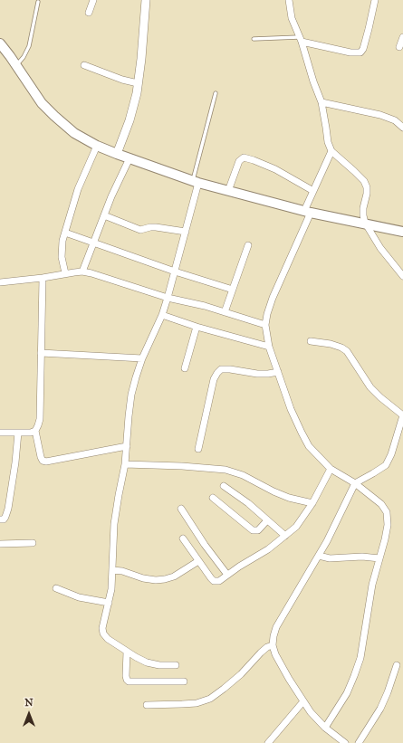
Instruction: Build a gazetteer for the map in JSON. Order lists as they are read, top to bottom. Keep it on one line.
{"north":"top"}
